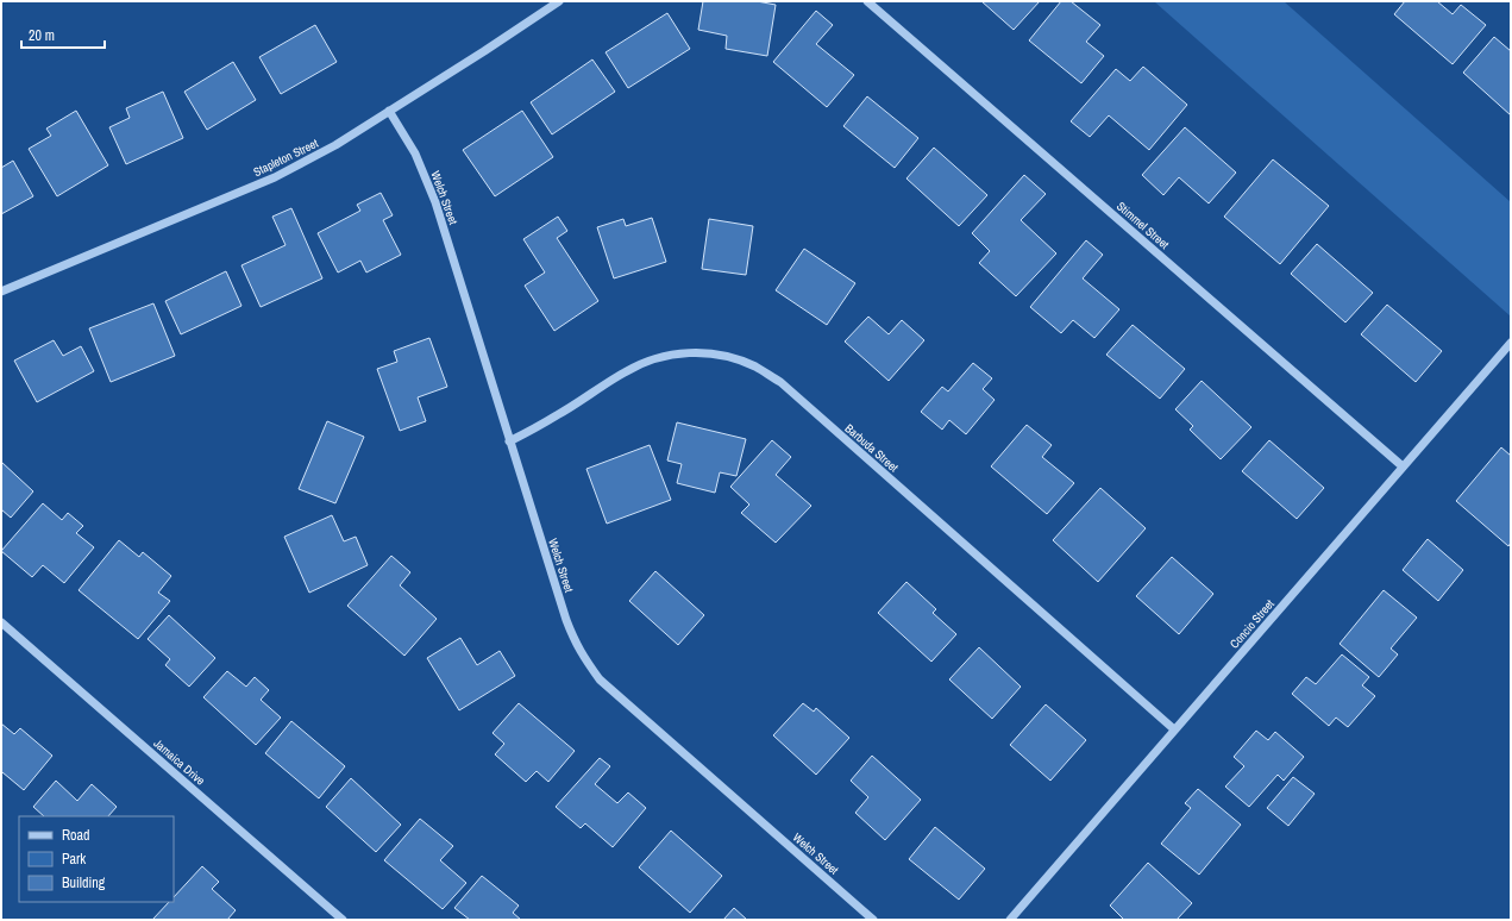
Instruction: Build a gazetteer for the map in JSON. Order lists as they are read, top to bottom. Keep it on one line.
{"streets":{"street":["Stapleton Street","Welch Street","Stimmel Street","Barbuda Street","Concio Street","Jamaica Drive"]},"crossings":[["Stapleton Street","Welch Street"],["Welch Street","Barbuda Street"],["Stimmel Street","Concio Street"],["Barbuda Street","Concio Street"]],"legend":["Road","Park","Building"],"scale_bar":"20 m"}
